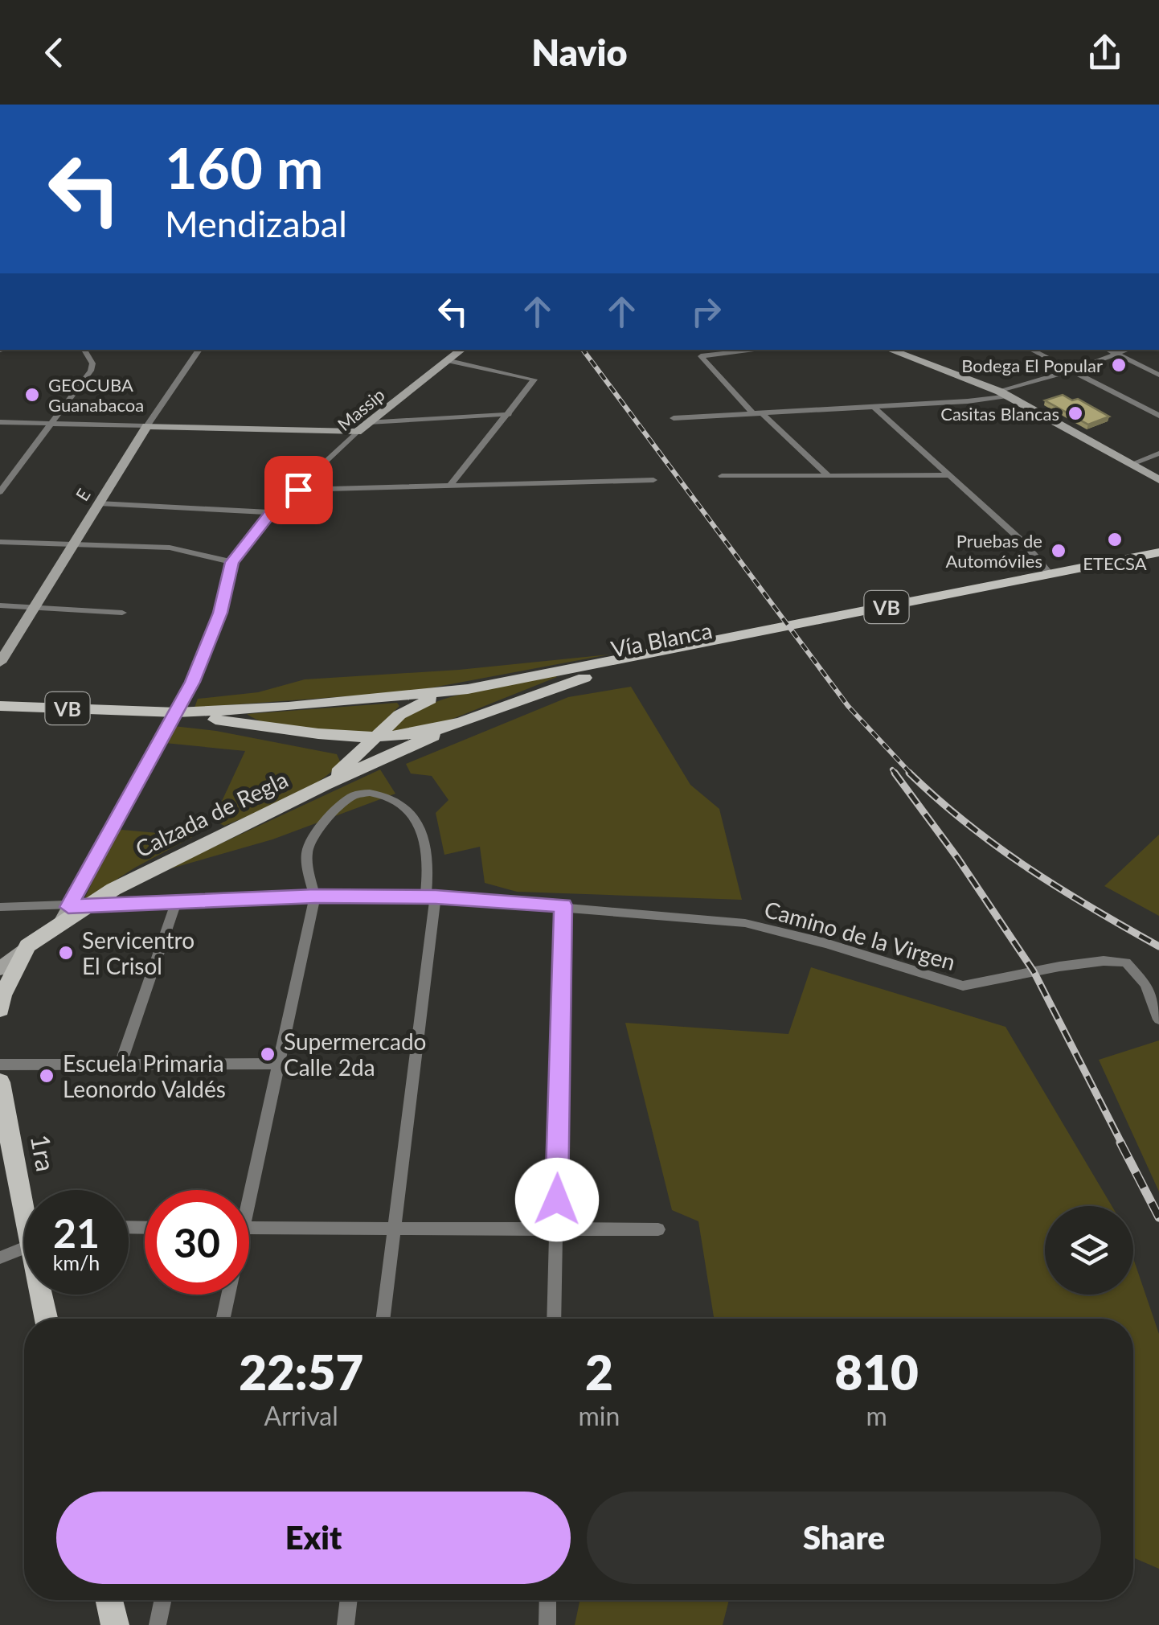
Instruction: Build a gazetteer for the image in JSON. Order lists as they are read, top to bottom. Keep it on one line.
{"streets":{"main road":["VB","Vía Blanca","Calzada de Regla","1ra"],"street":["Massip","E","Camino de la Virgen"]},"crossings":[["Massip","Vía Blanca"],["Vía Blanca","Calzada de Regla"]],"places":["Bodega El Popular","GEOCUBA Guanabacoa","Casitas Blancas","ETECSA","Pruebas de Automóviles","Servicentro El Crisol","Supermercado Calle 2da","Escuela Primaria Leonordo Valdés"],"page":{"header":"Navio","turn":["160 m","Mendizabal"],"speed":"21 km/h","limit":"30","eta":["22:57","Arrival","2","min","810","m"],"buttons":["Exit","Share"]}}
